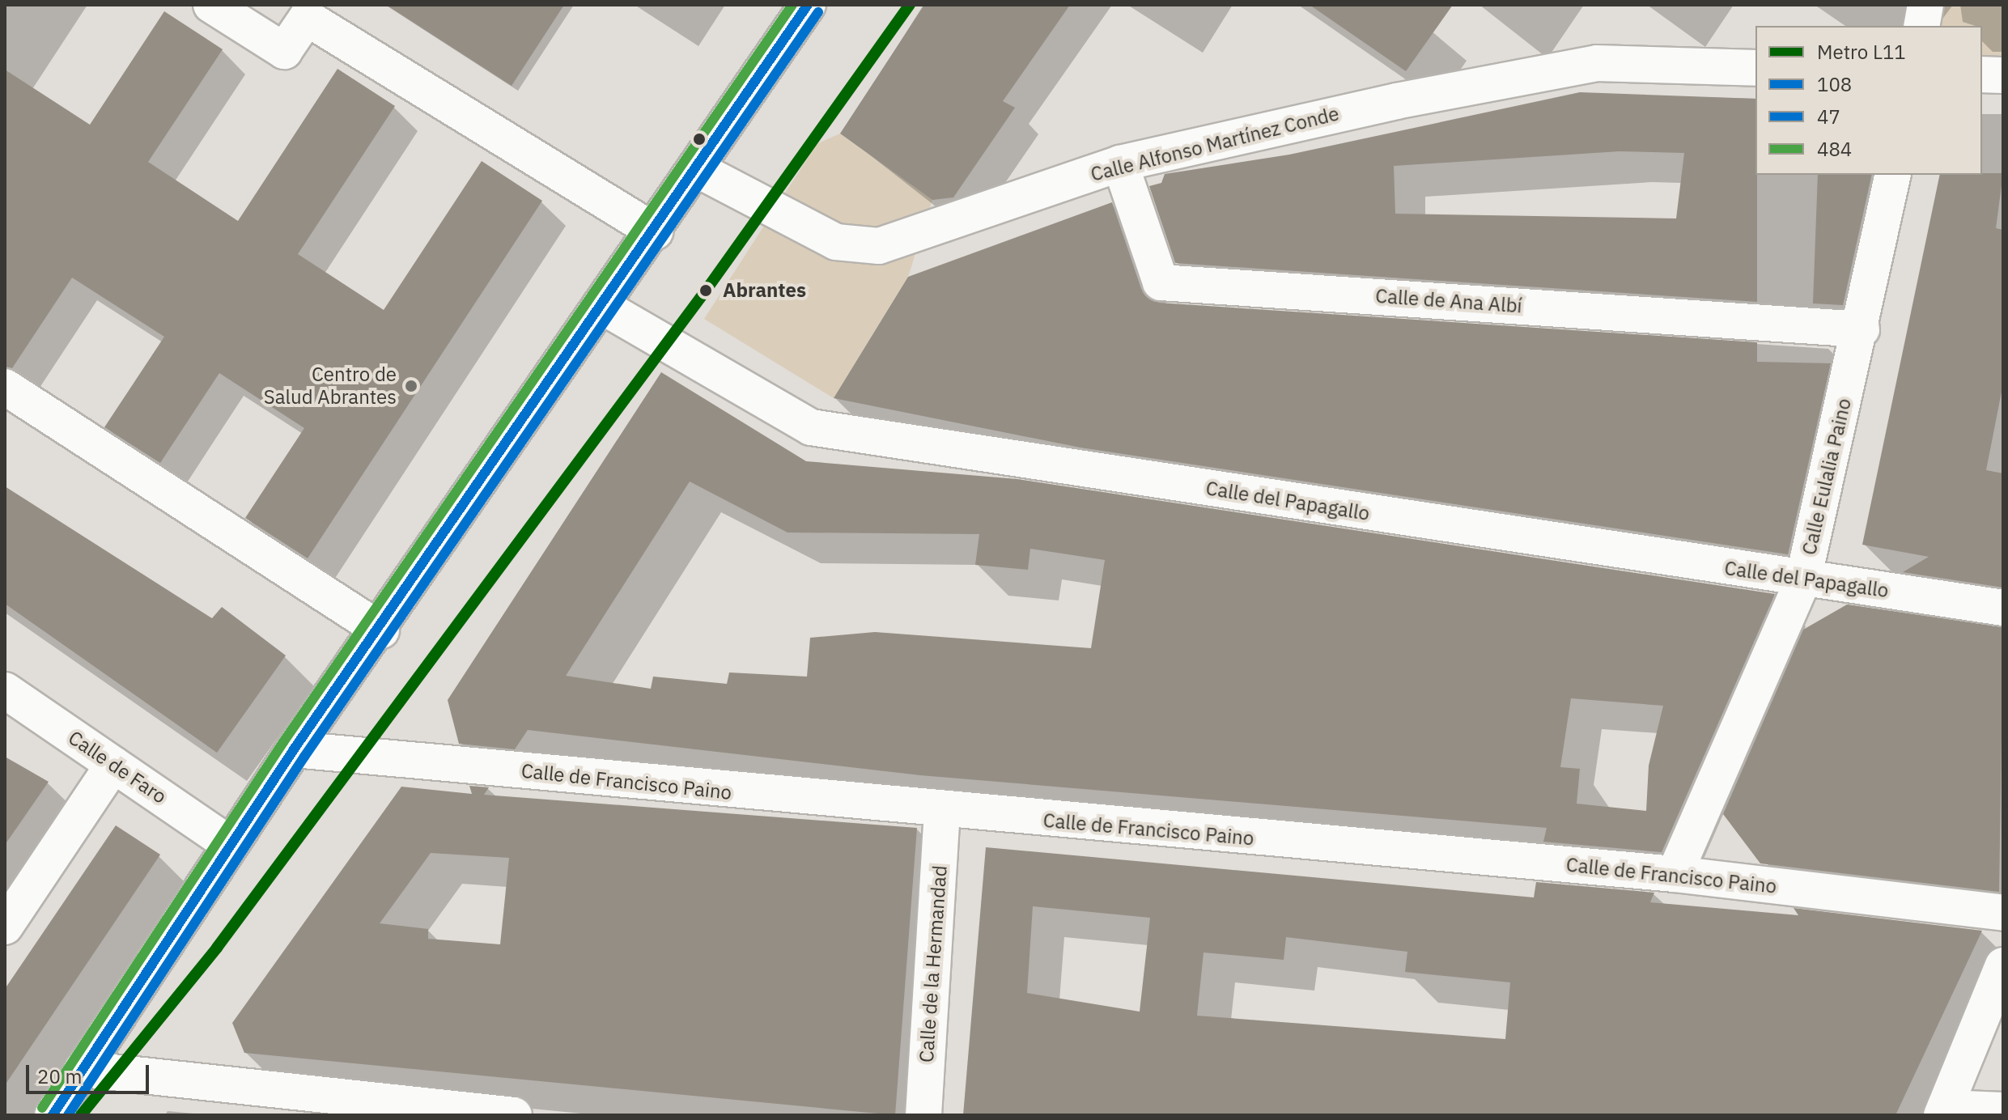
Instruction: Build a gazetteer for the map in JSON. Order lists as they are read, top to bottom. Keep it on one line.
{"streets":{"street":["Calle Alfonso Martínez Conde","Calle de Ana Albí","Calle Eulalia Paino","Calle del Papagallo","Calle de Faro","Calle de Francisco Paino","Calle de la Hermandad"]},"crossings":[["Calle Alfonso Martínez Conde","Calle de Ana Albí"],["Calle de Ana Albí","Calle Eulalia Paino"],["Calle Eulalia Paino","Calle del Papagallo"],["Calle Eulalia Paino","Calle de Francisco Paino"],["Calle de Francisco Paino","Calle de la Hermandad"]],"places":["Abrantes","Centro de Salud Abrantes"],"lines":["metro line L11","transit line 108","transit line 484","transit line 47"],"legend":["Metro L11","108","47","484"],"scale_bar":"20 m"}
